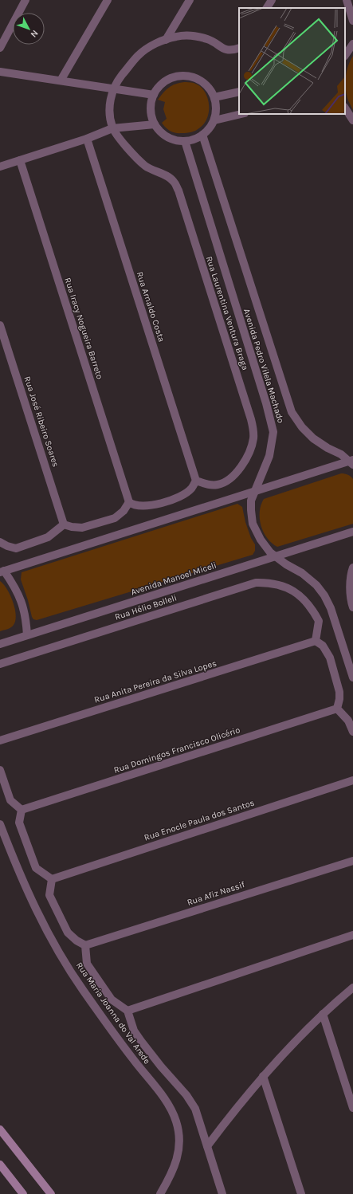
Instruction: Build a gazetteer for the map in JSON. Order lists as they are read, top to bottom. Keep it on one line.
{"streets":{"street":["Rua Arnaldo Costa","Rua Laurentina Ventura Braga","Rua Iracy Nogueira Barreto","Avenida Pedro Vilela Machado","Rua José Ribeiro Soares","Avenida Manoel Miceli","Rua Hélio Bolleli","Rua Anita Pereira da Silva Lopes","Rua Domingos Francisco Olicério","Rua Enocle Paula dos Santos","Rua Afiz Nassif","Rua Maria Joanna do Val Arede"]},"crossings":[["Rua Arnaldo Costa","Rua Laurentina Ventura Braga"],["Avenida Pedro Vilela Machado","Avenida Manoel Miceli"],["Rua Hélio Bolleli","Rua Anita Pereira da Silva Lopes"]],"north":"bottom right"}
